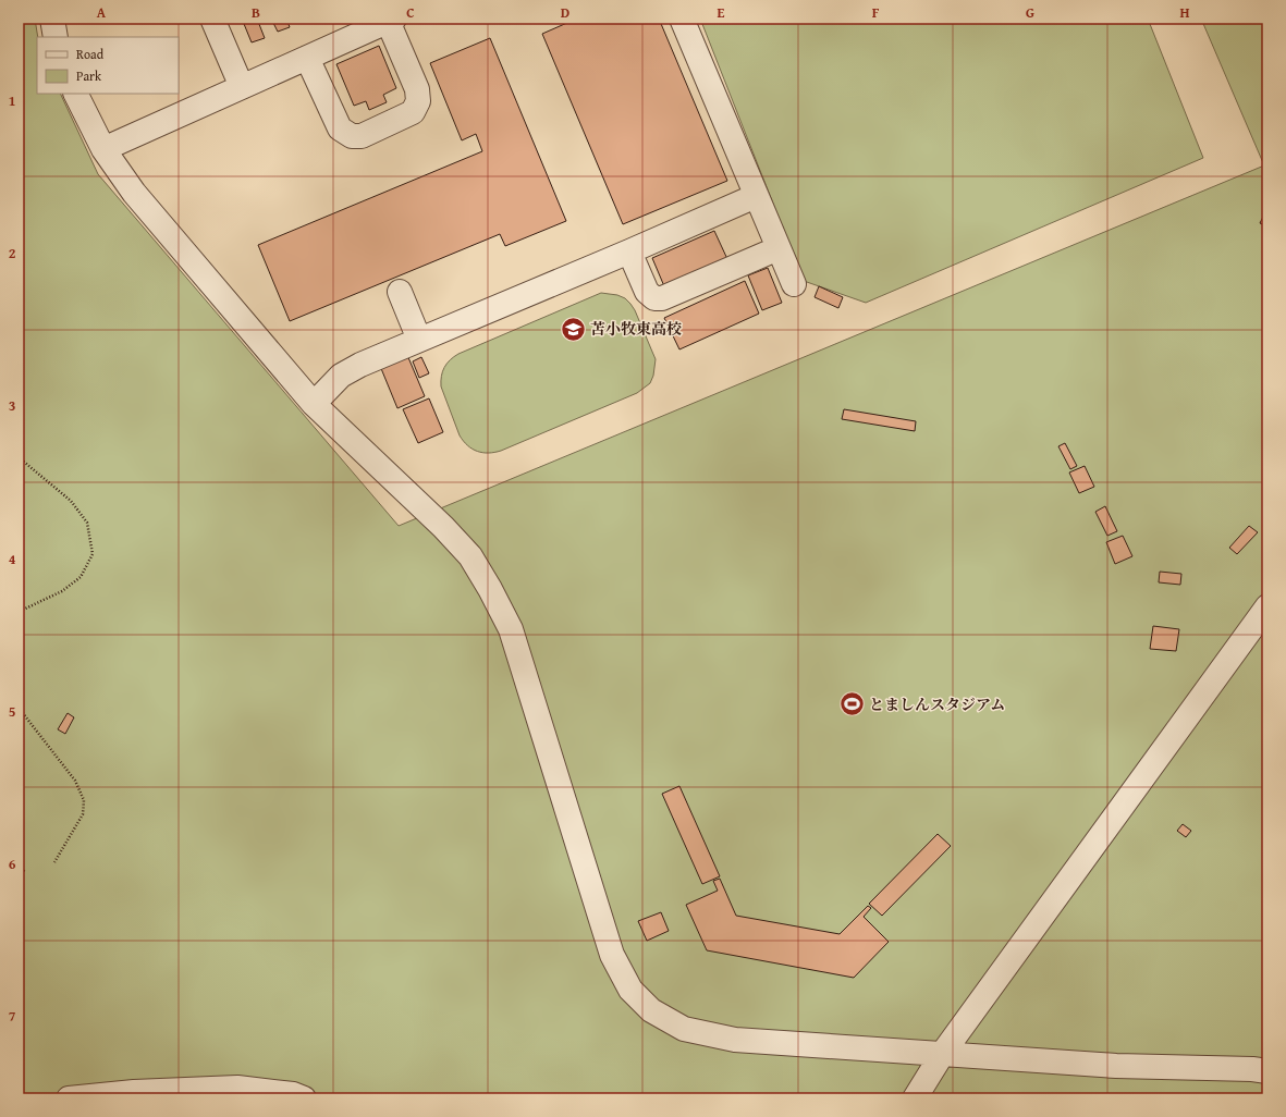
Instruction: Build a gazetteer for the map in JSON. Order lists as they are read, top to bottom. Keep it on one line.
{"places":{"school or university":["苫小牧東高校"],"sports":["とましんスタジアム"]},"legend":["Road","Park"],"grid":{"columns":["A","B","C","D","E","F","G","H"],"rows":["1","2","3","4","5","6","7"]}}
